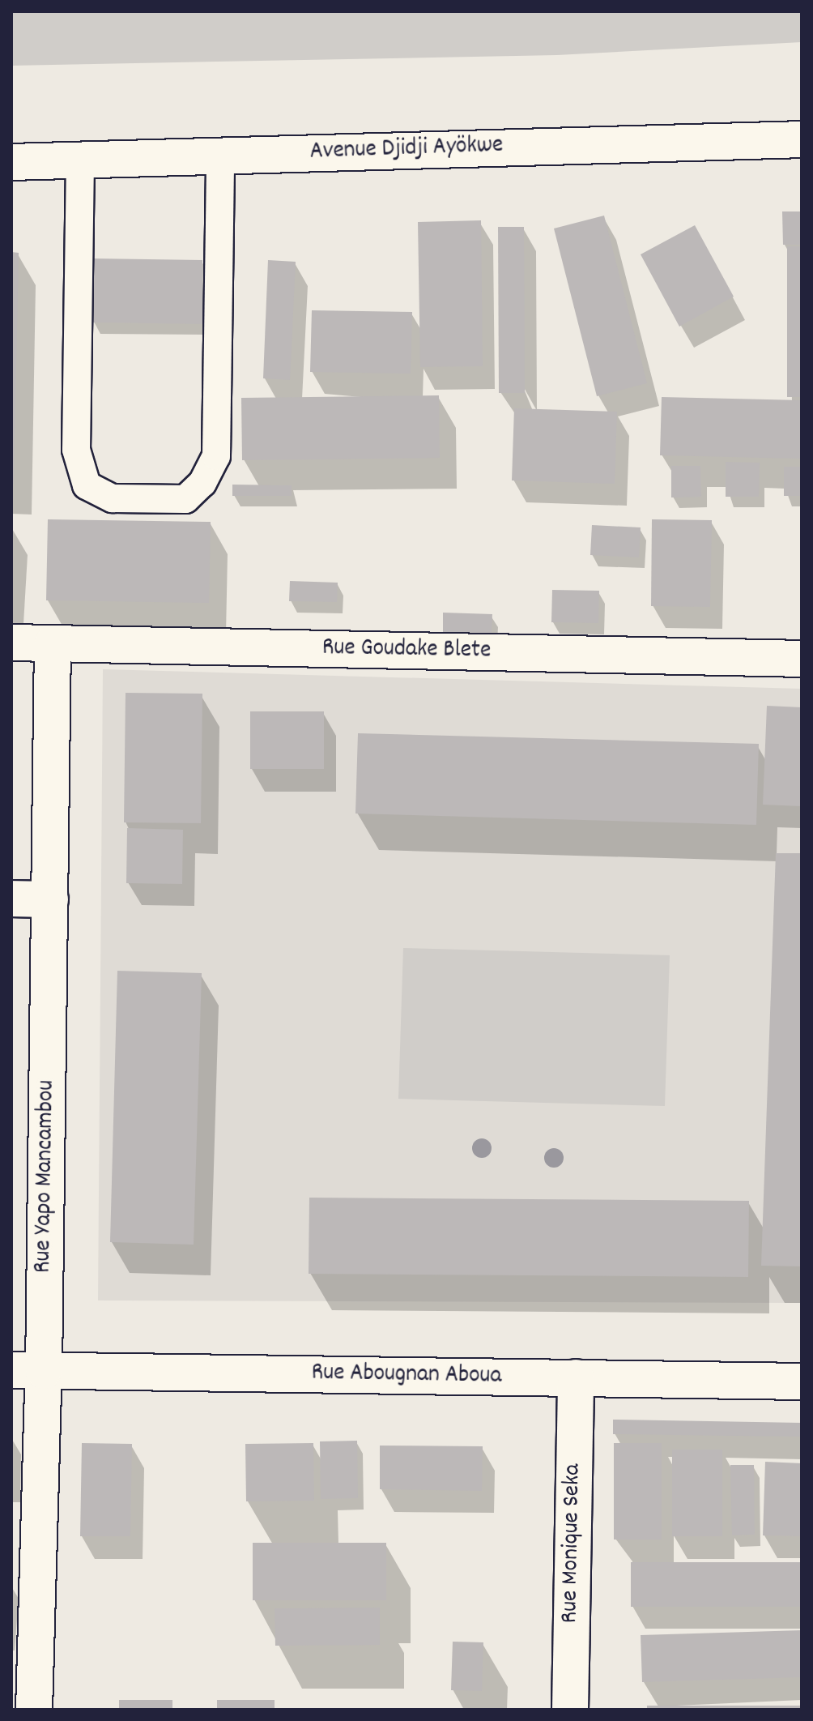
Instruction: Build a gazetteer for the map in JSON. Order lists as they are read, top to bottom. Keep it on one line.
{"streets":{"street":["Avenue Djidji Ayökwe","Rue Goudake Blete","Rue Yapo Mancambou","Rue Abougnan Aboua","Rue Monique Seka"]},"crossings":[["Rue Goudake Blete","Rue Yapo Mancambou"],["Rue Yapo Mancambou","Rue Abougnan Aboua"],["Rue Abougnan Aboua","Rue Monique Seka"]]}
